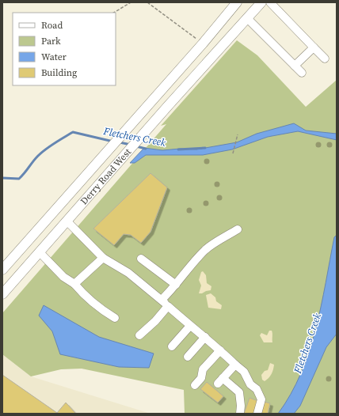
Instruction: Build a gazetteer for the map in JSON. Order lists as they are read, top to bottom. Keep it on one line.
{"streets":{"main road":["Derry Road West"]},"water":["Fletchers Creek"],"legend":["Road","Park","Water","Building"]}
